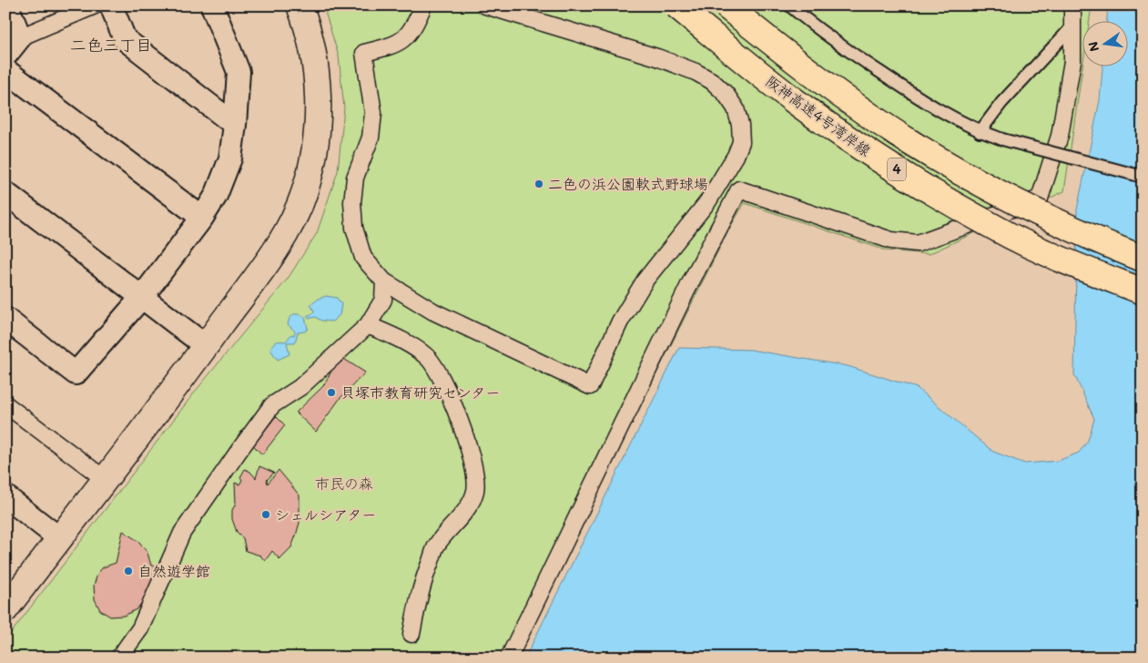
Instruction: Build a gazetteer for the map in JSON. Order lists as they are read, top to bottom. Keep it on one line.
{"streets":{"highway":["阪神高速4号湾岸線","4"]},"districts":["二色三丁目"],"parks":["市民の森"],"places":["二色の浜公園軟式野球場","貝塚市教育研究センター","シェルシアター","自然遊学館"],"north":"left"}
